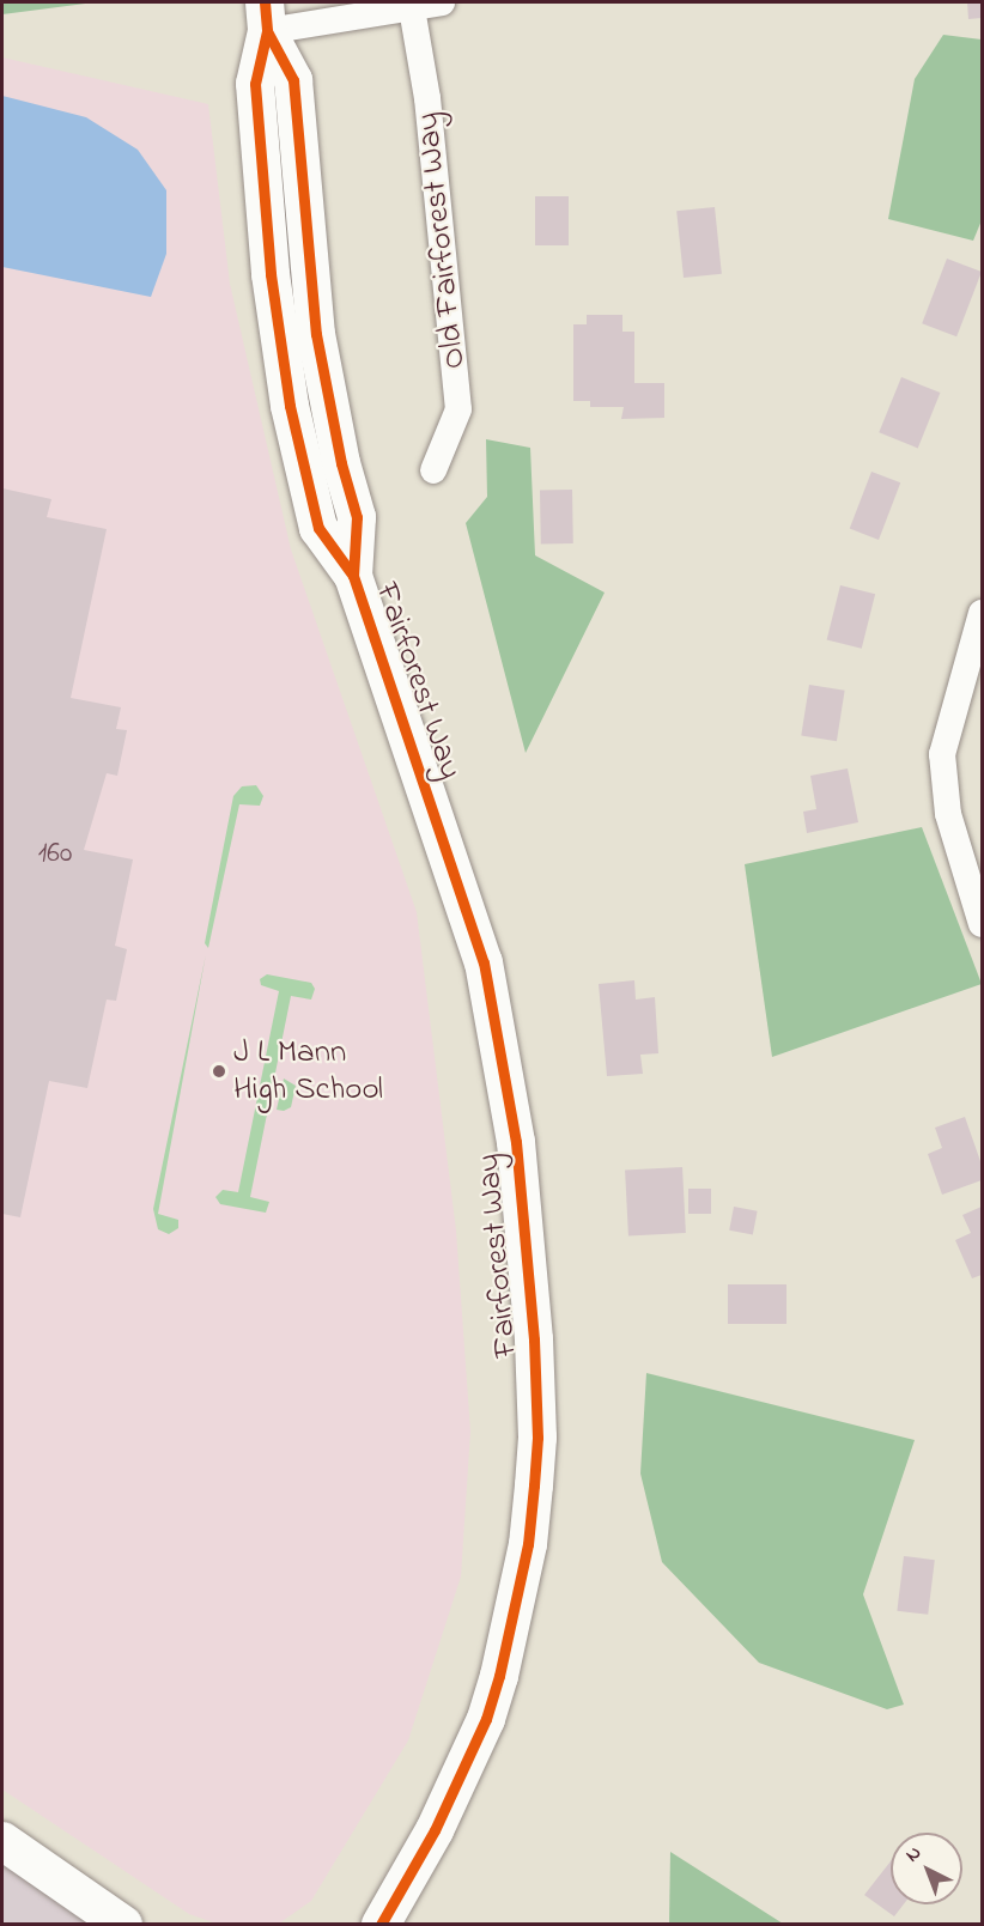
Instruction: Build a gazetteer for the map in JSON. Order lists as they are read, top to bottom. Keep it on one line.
{"streets":{"main road":["Fairforest Way"],"street":["Old Fairforest Way"]},"places":["J L Mann High School"],"house_numbers":["160"],"north":"top left"}
